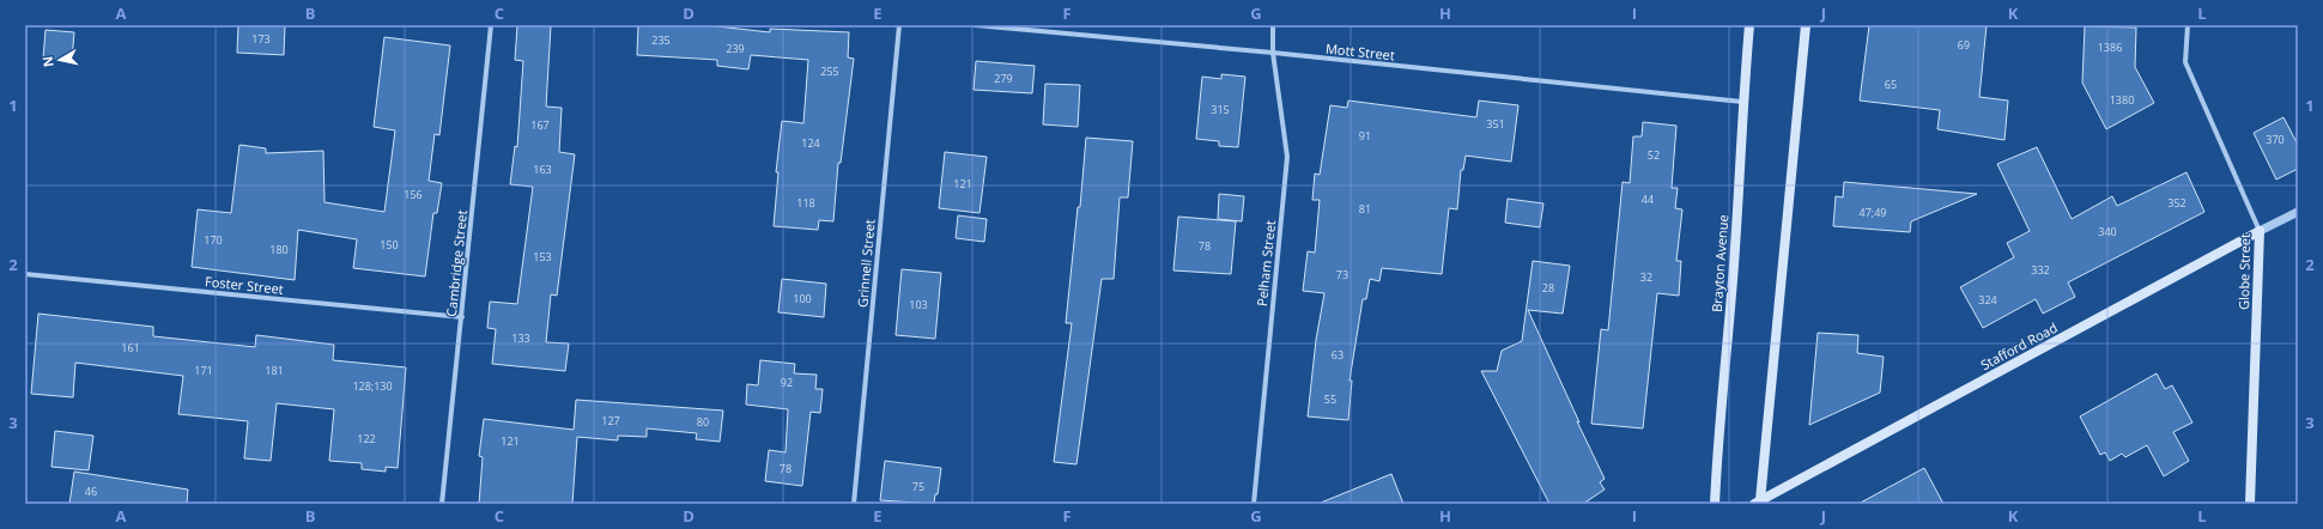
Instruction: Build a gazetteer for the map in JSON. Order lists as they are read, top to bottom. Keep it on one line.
{"streets":{"main road":["Brayton Avenue","Globe Street","Stafford Road"],"street":["Mott Street","Cambridge Street","Grinnell Street","Pelham Street","Foster Street"]},"crossings":[["Mott Street","Pelham Street"],["Mott Street","Brayton Avenue"],["Cambridge Street","Foster Street"],["Globe Street","Stafford Road"]],"house_numbers":["173","235","69","1386","239","255","279","65","1380","315","351","167","91","370","124","52","163","121","156","44","118","352","81","47;49","340","170","150","78","180","153","332","73","32","28","100","324","103","133","161","63","171","181","92","128;130","55","127","80","122","121","78","75","46"],"north":"left","grid":{"columns":["A","B","C","D","E","F","G","H","I","J","K","L"],"rows":["1","2","3"]}}
